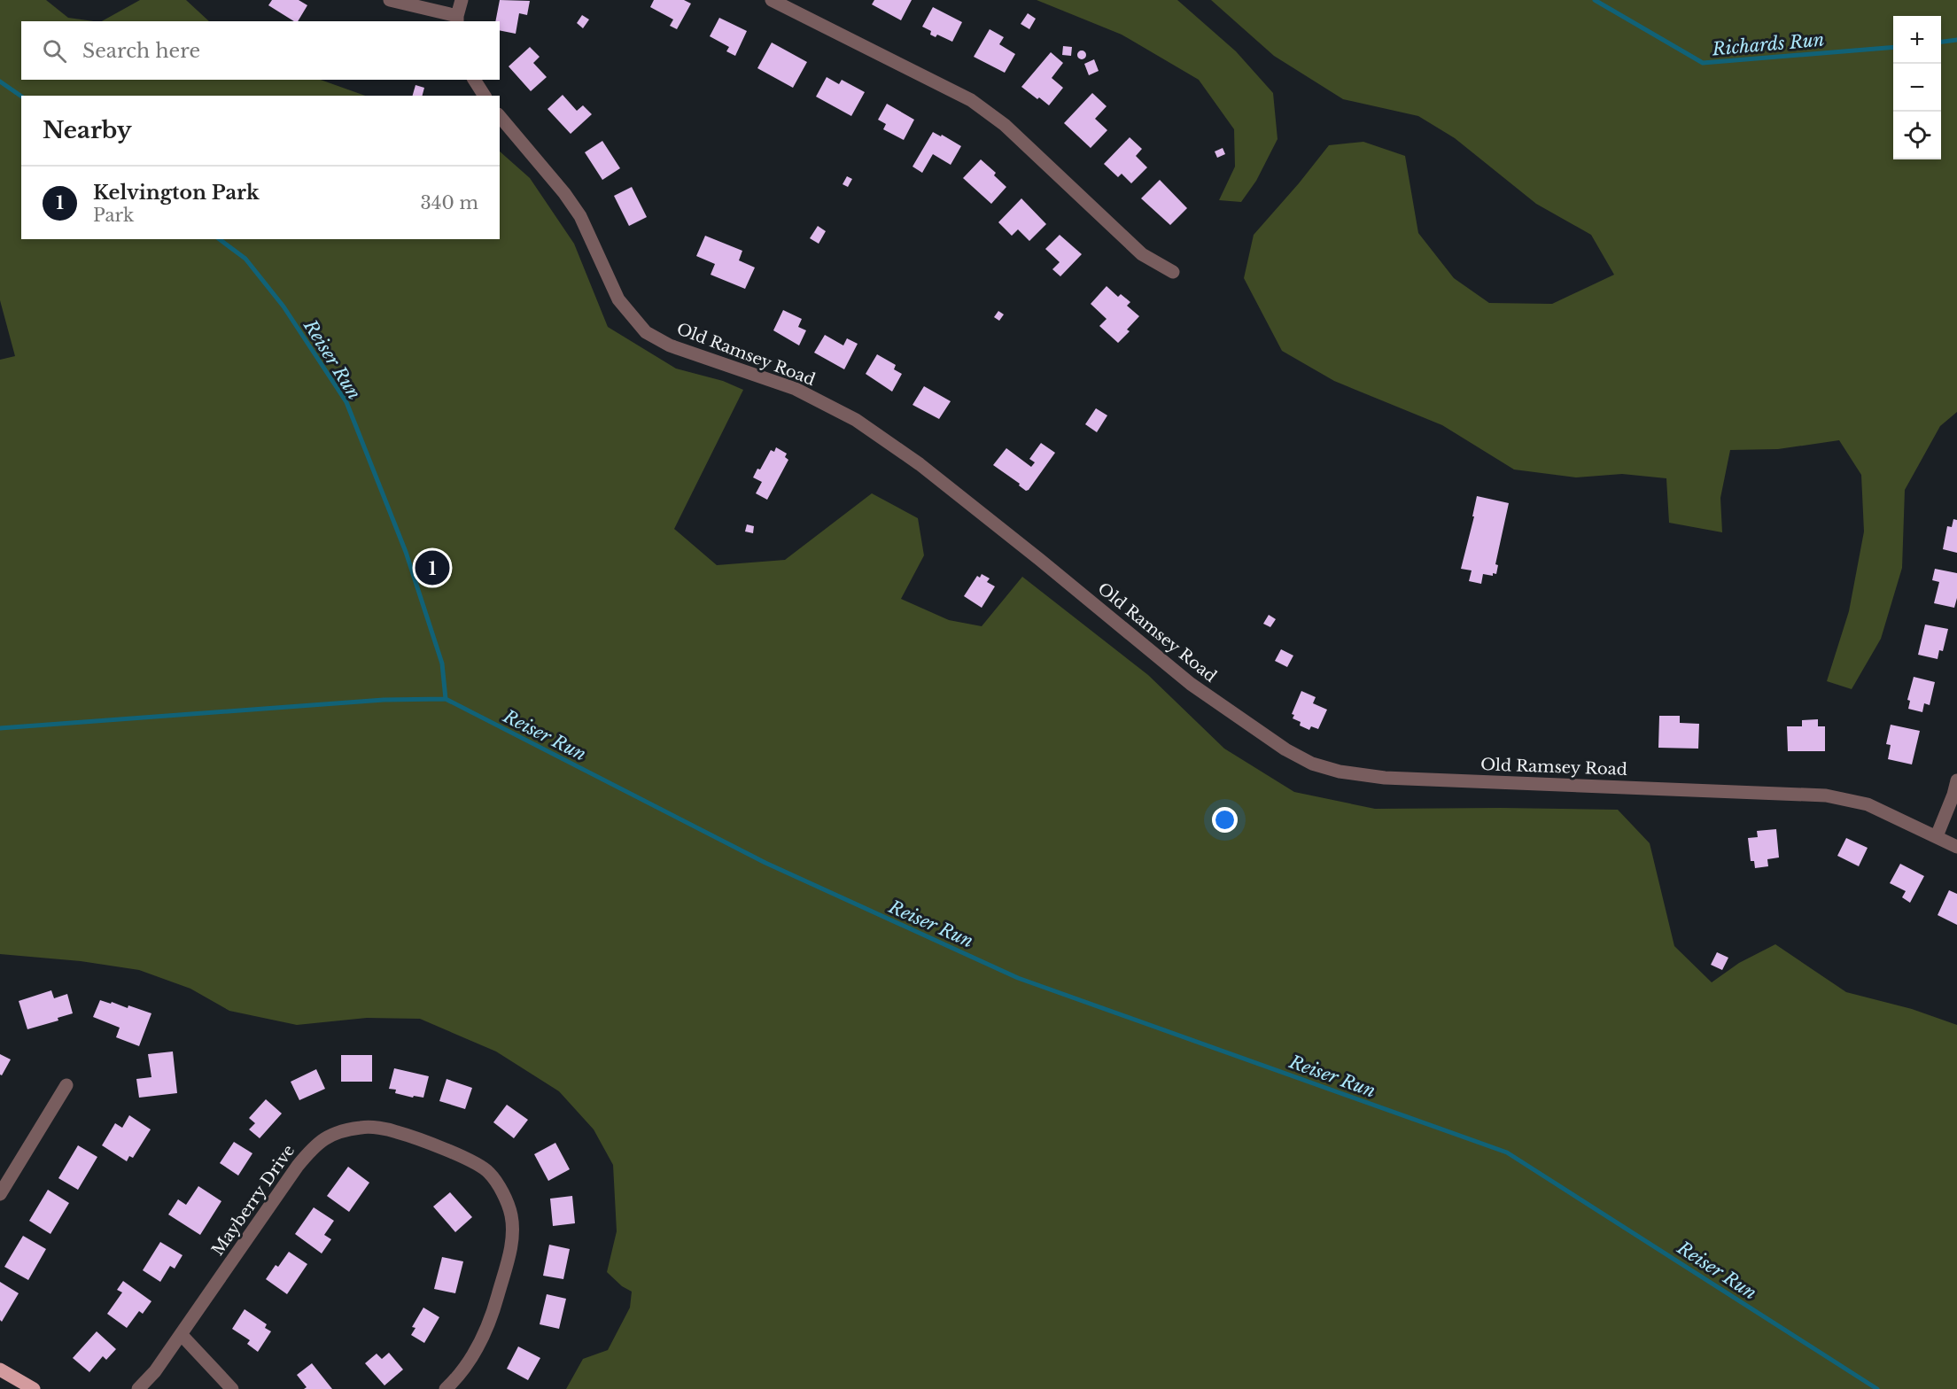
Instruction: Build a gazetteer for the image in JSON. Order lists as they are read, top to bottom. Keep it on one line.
{"streets":{"street":["Old Ramsey Road","Mayberry Drive"]},"water":["Richards Run","Reiser Run"],"page":{"map_buttons":["+","−"],"search":"Search here","heading":"Nearby","list":[{"mark":"1","name":"Kelvington Park","note":"Park","value":"340 m"}],"pins":"1"}}
